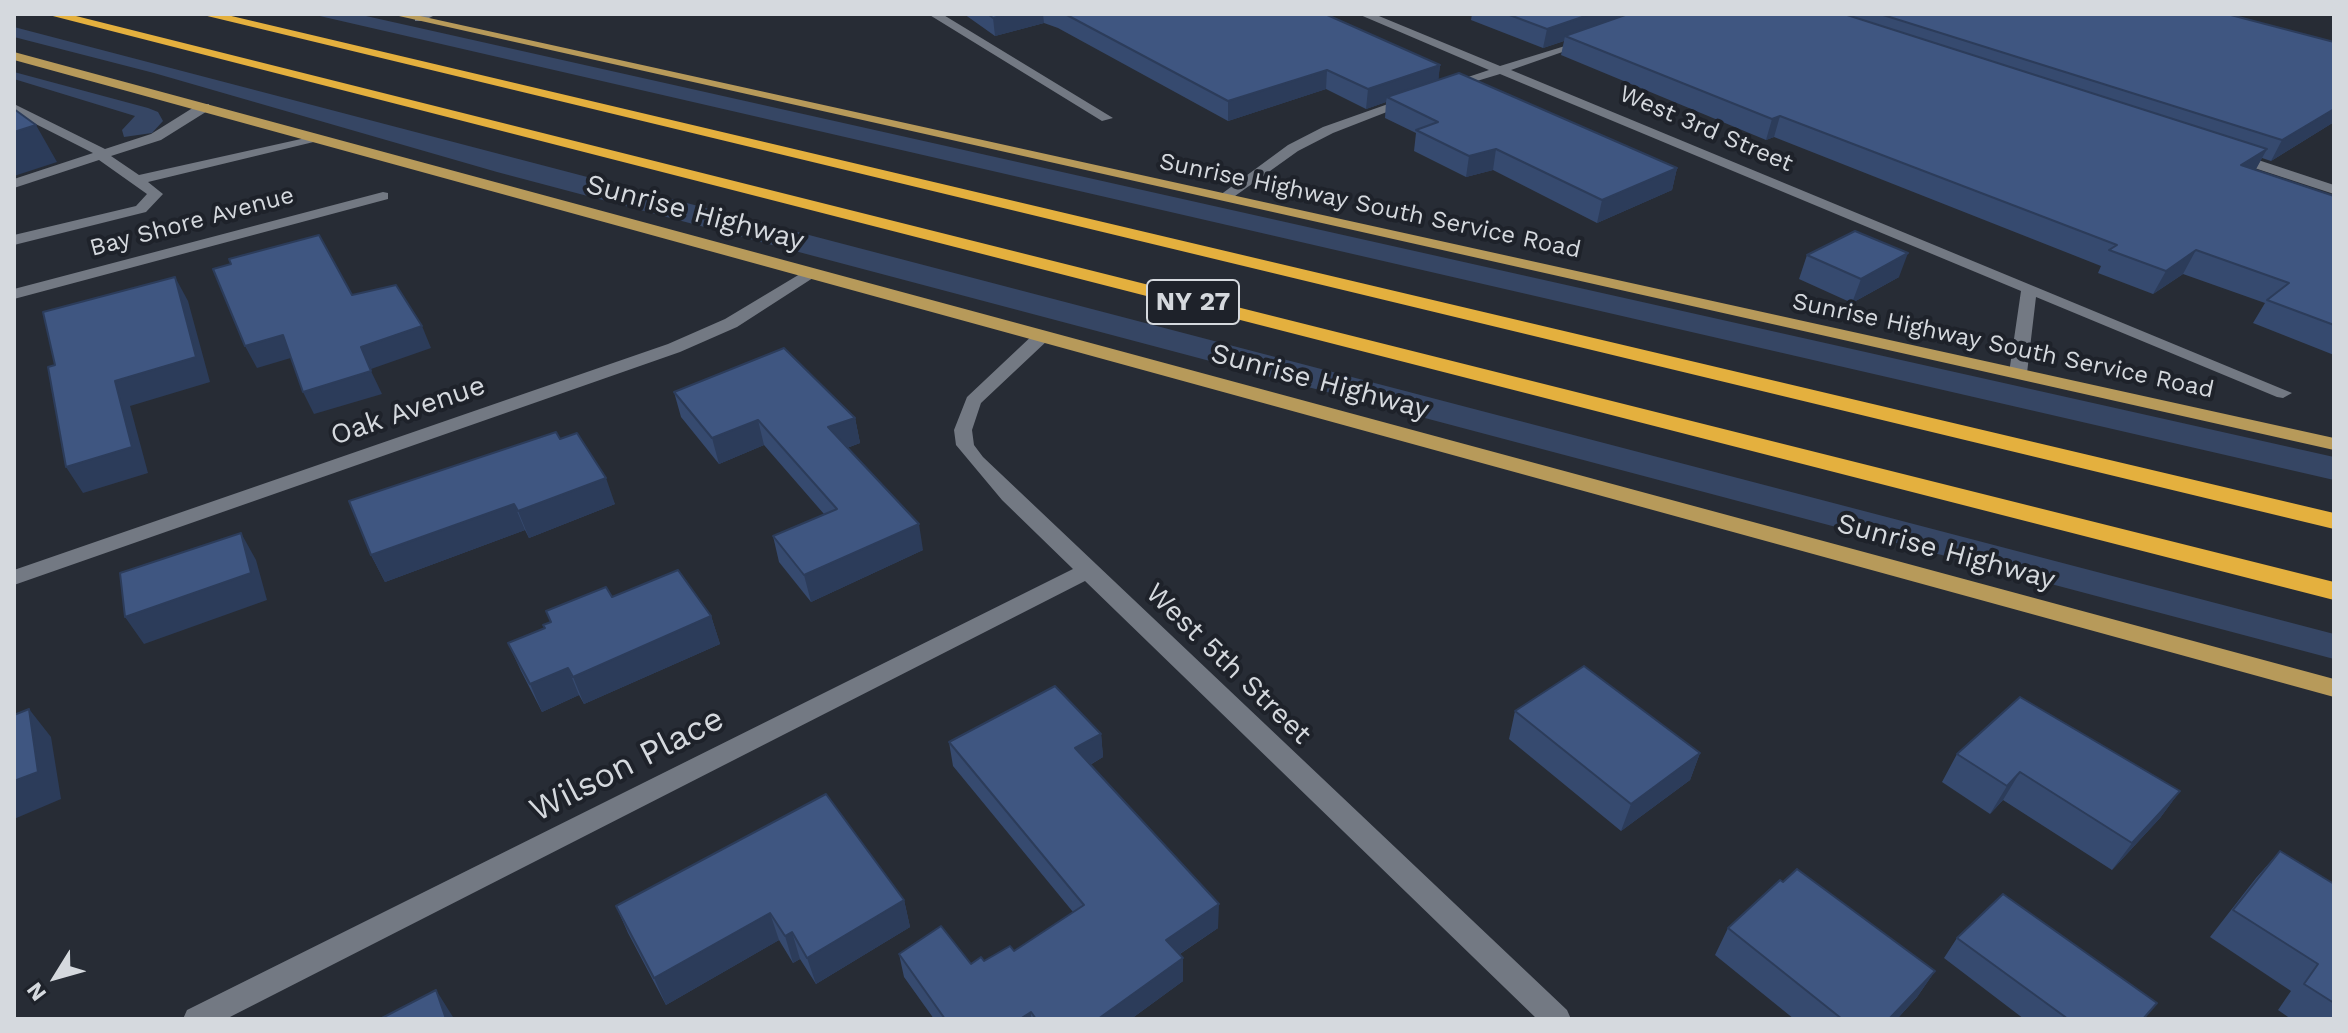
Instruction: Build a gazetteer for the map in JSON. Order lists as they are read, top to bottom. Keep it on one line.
{"streets":{"highway":["Sunrise Highway","NY 27"],"main road":["Sunrise Highway South Service Road"],"street":["West 3rd Street","Bay Shore Avenue","Oak Avenue","West 5th Street","Wilson Place"]},"crossings":[["Sunrise Highway","Oak Avenue"],["Sunrise Highway","West 5th Street"],["West 5th Street","Wilson Place"]],"north":"bottom left"}
